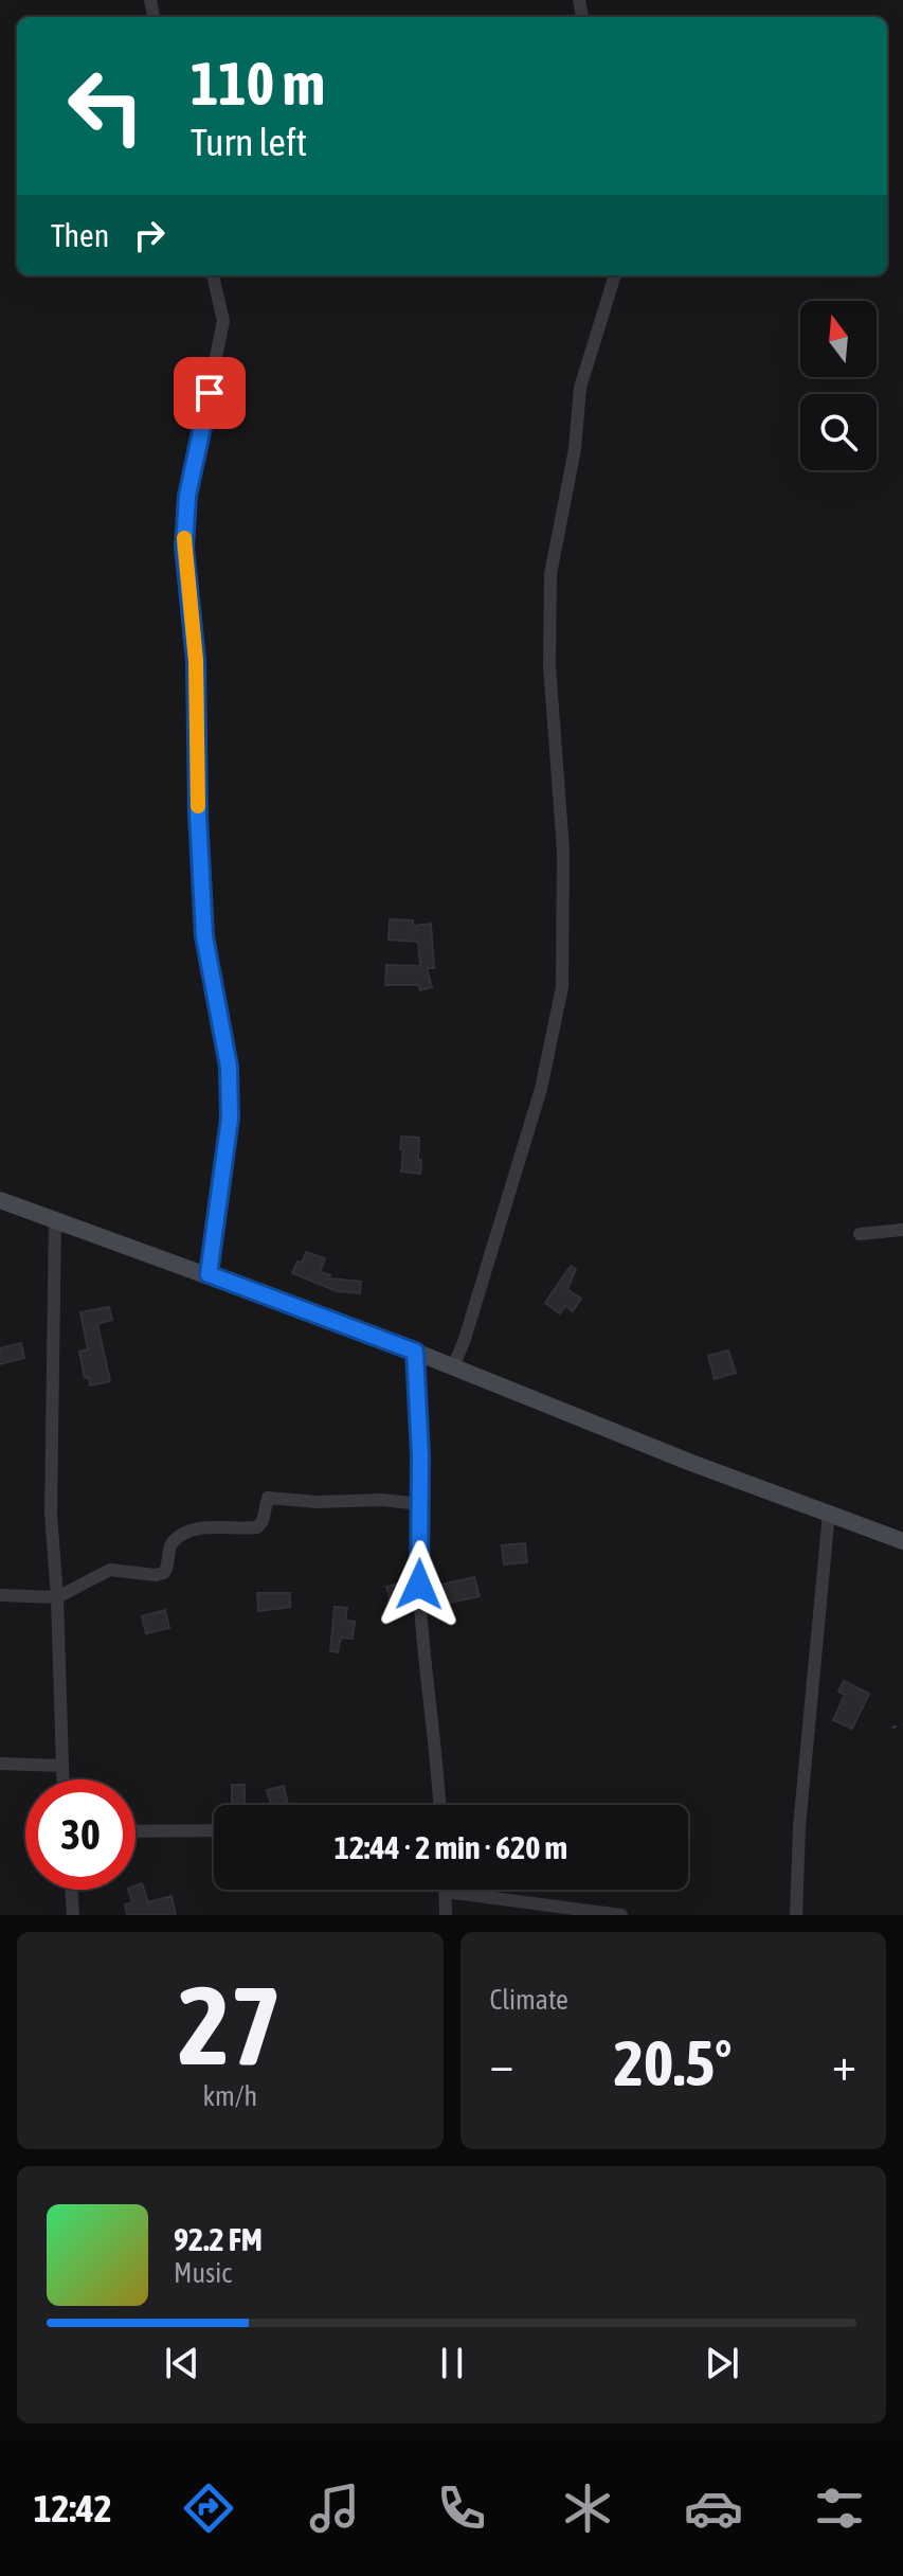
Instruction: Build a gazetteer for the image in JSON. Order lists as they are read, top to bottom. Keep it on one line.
{"north":"top","page":{"turn":["110 m","Turn left"],"then":"Then","limit":"30","trip":"12:44 · 2 min · 620 m","tile":[["27","km/h"],"Climate"],"heat":["−","20.5°","+"],"song":["92.2 FM","Music"],"tabs":"12:42"}}
